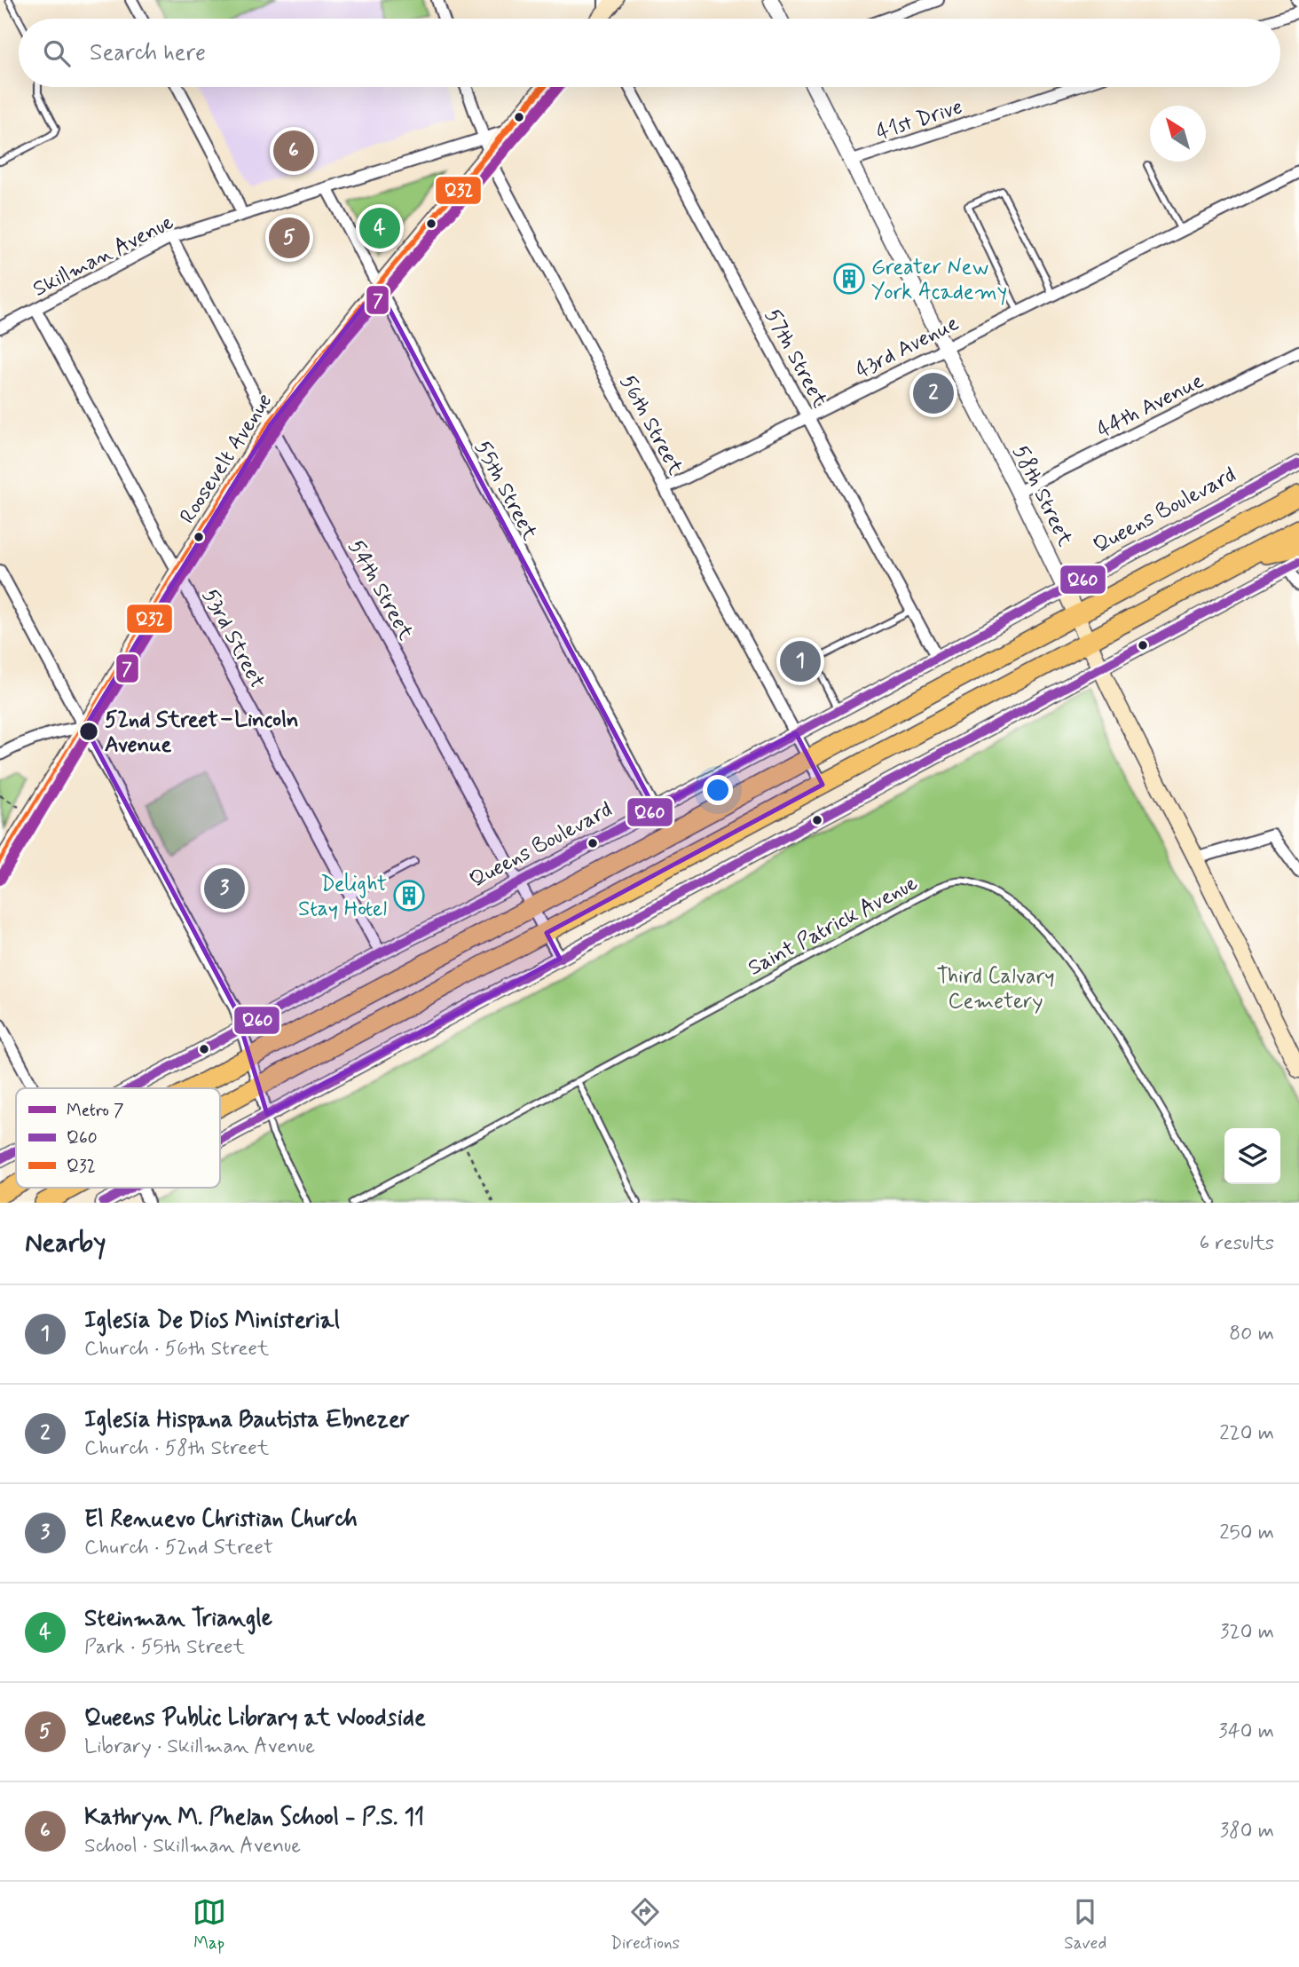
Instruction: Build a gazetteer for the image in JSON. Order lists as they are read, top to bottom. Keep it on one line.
{"streets":{"main road":["Roosevelt Avenue","58th Street"],"street":["41st Drive","Skillman Avenue","43rd Avenue","57th Street","44th Avenue","56th Street","55th Street","Queens Boulevard","54th Street","53rd Street"],"lane":["Saint Patrick Avenue"]},"crossings":[["41st Drive","58th Street"],["Skillman Avenue","56th Street"],["Skillman Avenue","Roosevelt Avenue"],["Skillman Avenue","55th Street"],["Skillman Avenue","54th Street"],["Skillman Avenue","53rd Street"],["43rd Avenue","57th Street"],["43rd Avenue","56th Street"],["43rd Avenue","58th Street"],["57th Street","Queens Boulevard"],["44th Avenue","58th Street"],["56th Street","Roosevelt Avenue"],["56th Street","Queens Boulevard"],["Roosevelt Avenue","55th Street"],["Roosevelt Avenue","54th Street"],["Roosevelt Avenue","53rd Street"],["55th Street","Queens Boulevard"],["58th Street","Queens Boulevard"],["Queens Boulevard","54th Street"],["Queens Boulevard","53rd Street"]],"parks":["Third Calvary Cemetery"],"places":{"building":["Greater New York Academy","Delight Stay Hotel"],"other":["52nd Street–Lincoln Avenue"]},"lines":["metro line 7","transit line Q32","transit line Q60"],"legend":["Metro 7","Q60","Q32"],"north":"top left","page":{"search":"Search here","pins":["6","4","5","2","1","3"],"heading":["Nearby","6 results"],"list":[{"mark":"1","name":"Iglesia De Dios Ministerial","note":"Church · 56th Street","value":"80 m"},{"mark":"2","name":"Iglesia Hispana Bautista Ebnezer","note":"Church · 58th Street","value":"220 m"},{"mark":"3","name":"El Renuevo Christian Church","note":"Church · 52nd Street","value":"250 m"},{"mark":"4","name":"Steinman Triangle","note":"Park · 55th Street","value":"320 m"},{"mark":"5","name":"Queens Public Library at Woodside","note":"Library · Skillman Avenue","value":"340 m"},{"mark":"6","name":"Kathryn M. Phelan School - P.S. 11","note":"School · Skillman Avenue","value":"380 m"}],"nav":["Map","Directions","Saved"]}}
